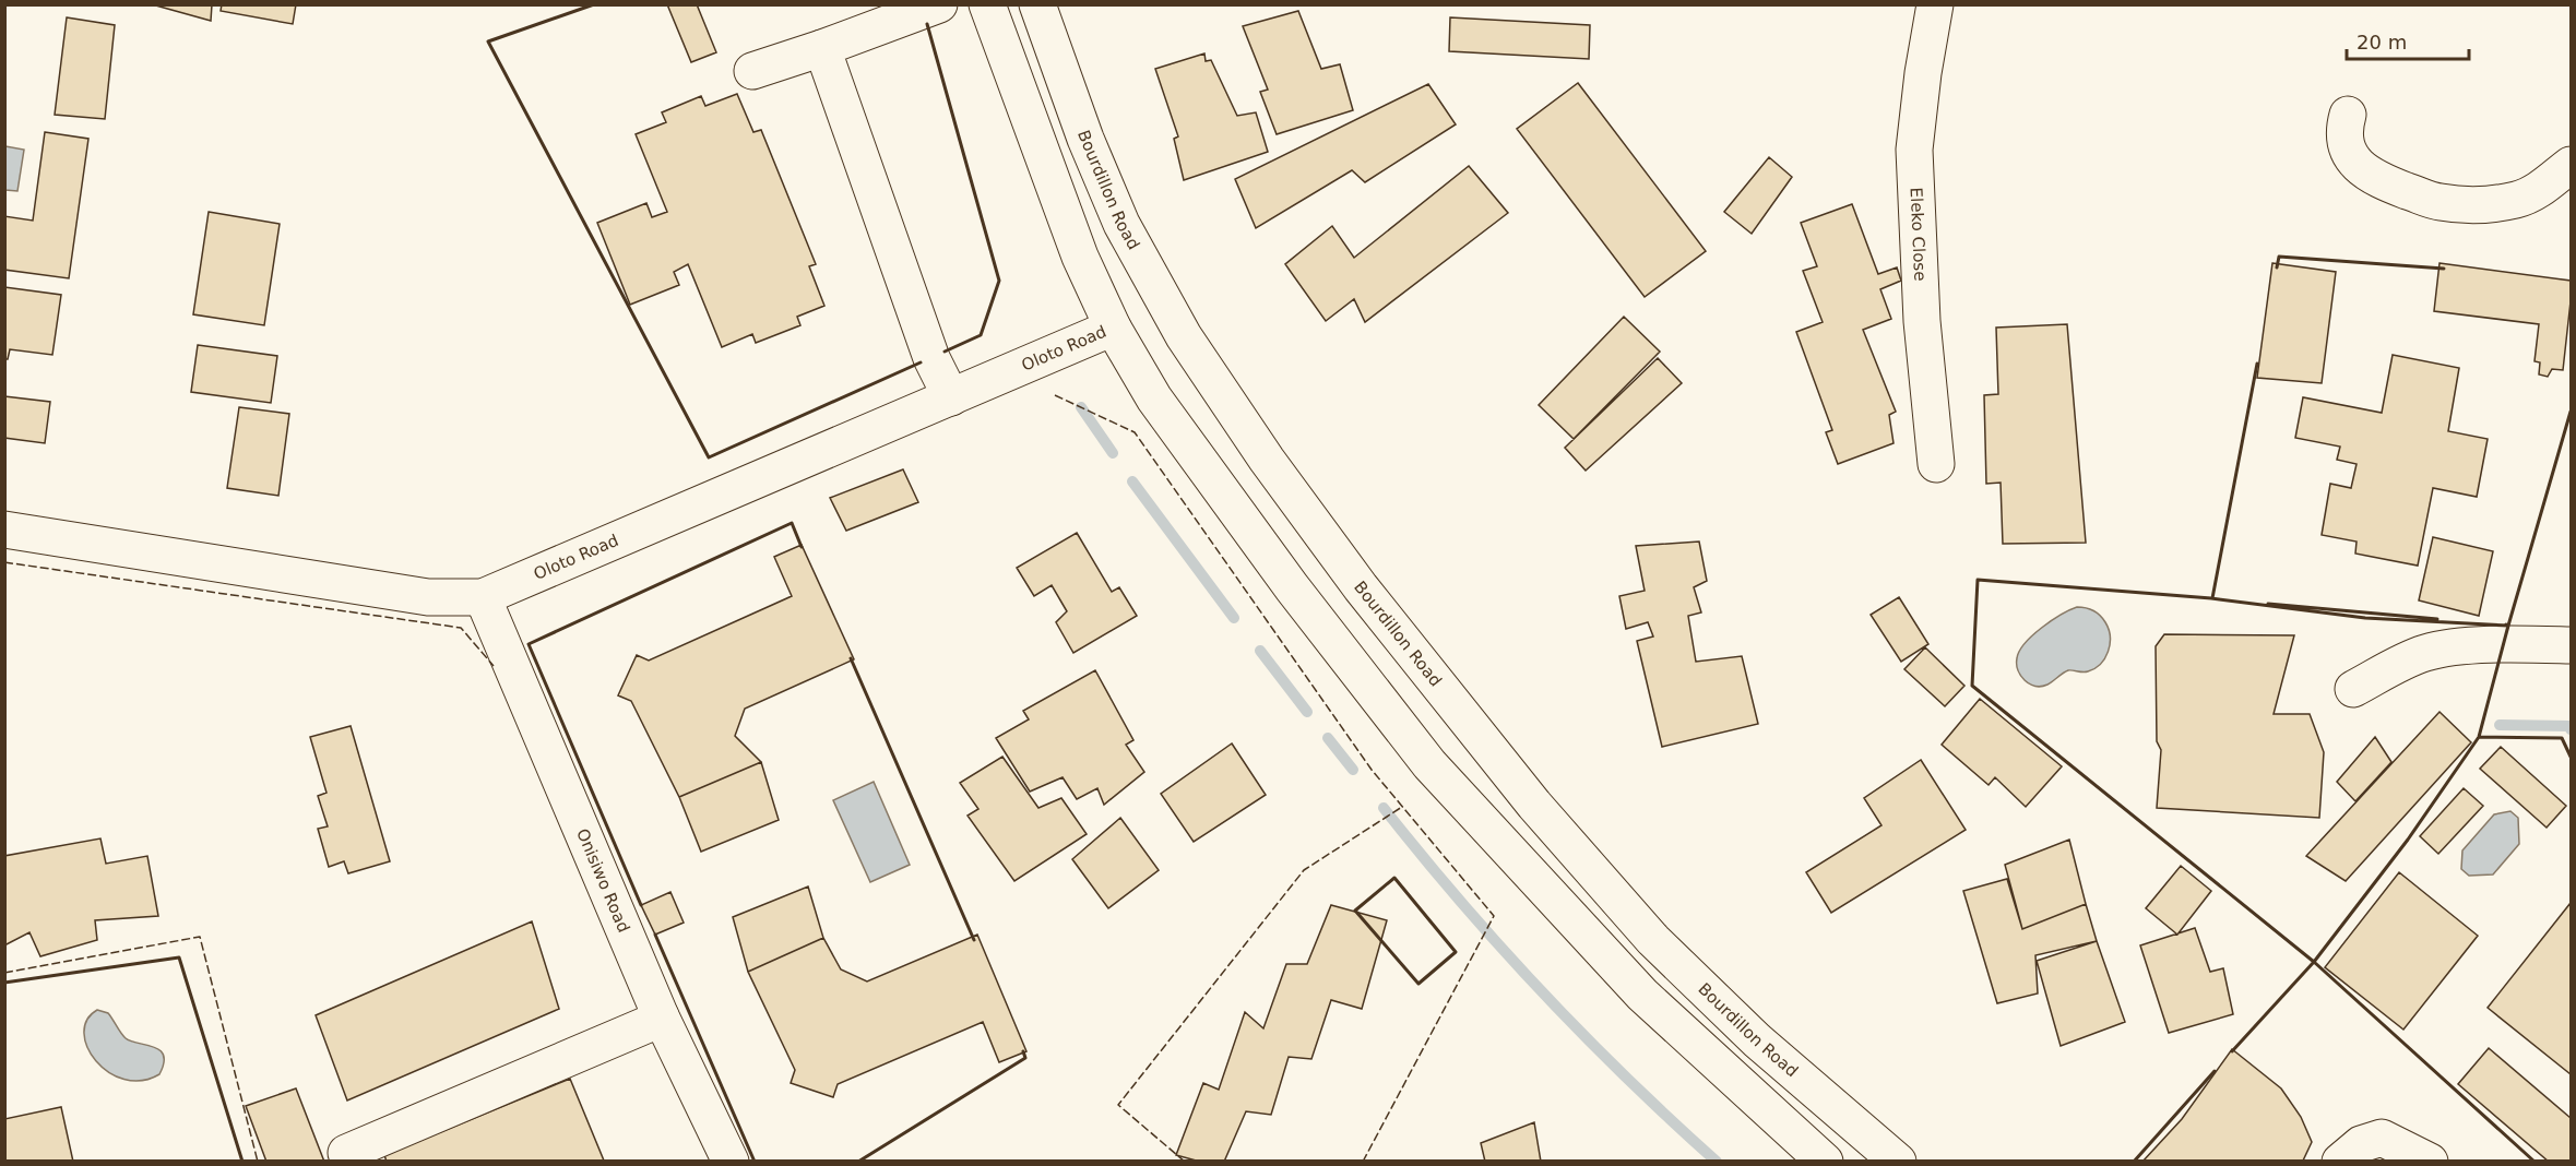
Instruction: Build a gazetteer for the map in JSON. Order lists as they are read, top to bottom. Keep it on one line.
{"streets":{"main road":["Bourdillon Road","Eleko Close","Oloto Road","Onisiwo Road"]},"crossings":[["Oloto Road","Onisiwo Road"]],"scale_bar":"20 m"}
